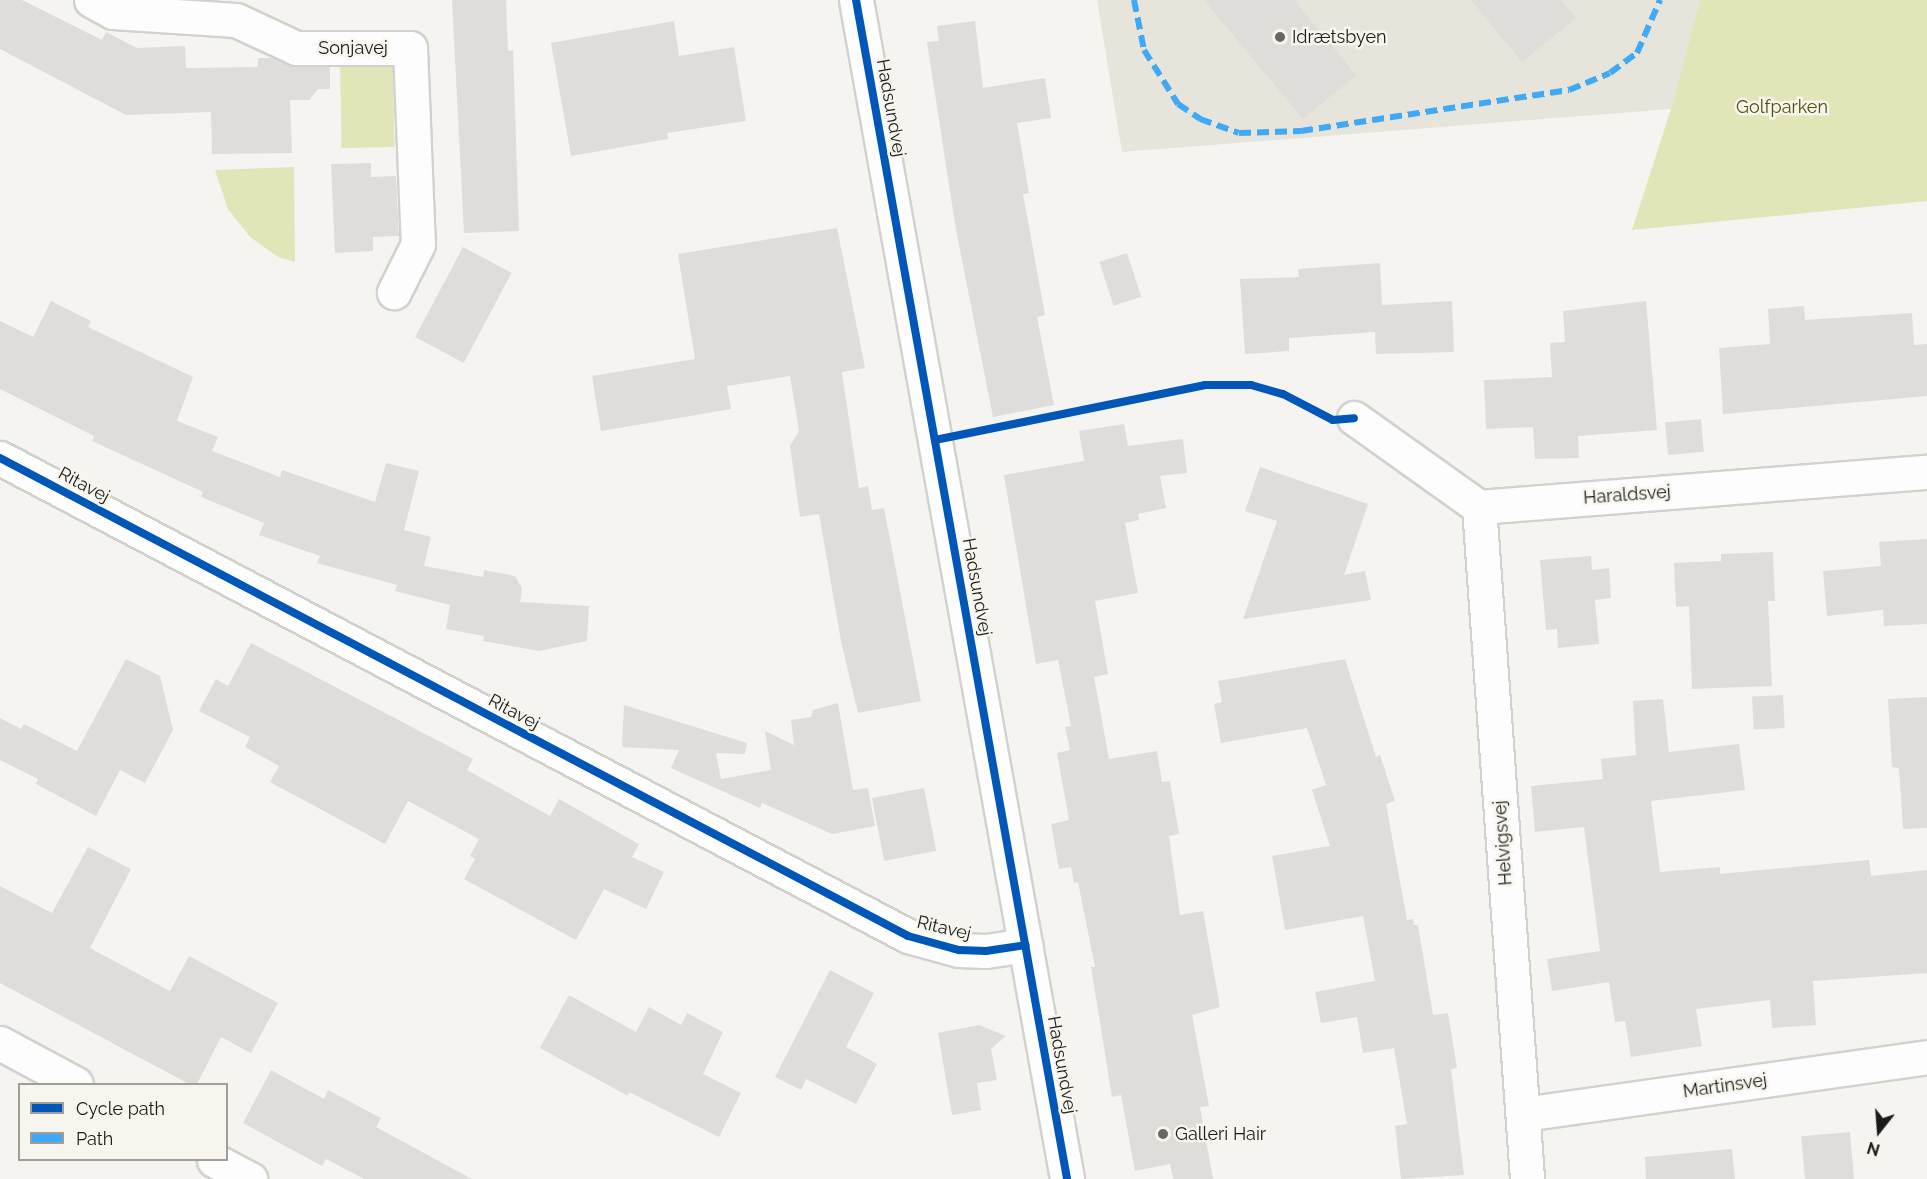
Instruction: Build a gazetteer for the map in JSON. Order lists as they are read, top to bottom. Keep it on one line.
{"streets":{"street":["Sonjavej","Hadsundvej","Ritavej","Haraldsvej","Helvigsvej","Martinsvej"]},"crossings":[["Hadsundvej","Ritavej"],["Haraldsvej","Helvigsvej"],["Helvigsvej","Martinsvej"]],"parks":["Golfparken"],"places":["Idrætsbyen","Galleri Hair"],"legend":["Cycle path","Path"],"north":"bottom"}
